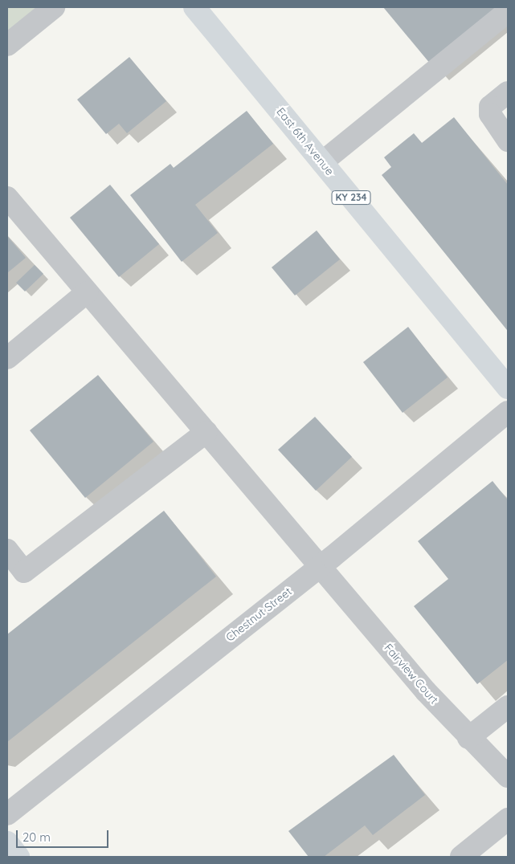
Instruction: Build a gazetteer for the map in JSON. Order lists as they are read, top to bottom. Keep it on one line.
{"streets":{"main road":["East 6th Avenue","KY 234"],"street":["Chestnut Street","Fairview Court"]},"crossings":[["Chestnut Street","Fairview Court"]],"scale_bar":"20 m"}
